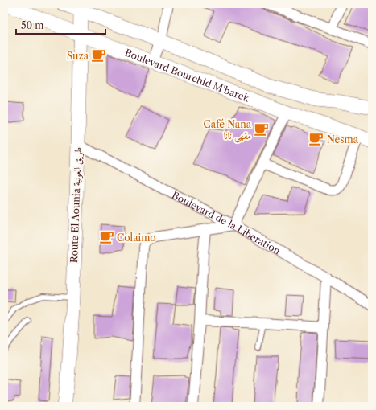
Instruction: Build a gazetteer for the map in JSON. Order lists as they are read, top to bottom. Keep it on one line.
{"streets":{"main road":["Boulevard Bourchid M'barek","Route El Aounia طريق العونية"],"street":["Boulevard de la Liberation"]},"crossings":[["Boulevard Bourchid M'barek","Route El Aounia طريق العونية"],["Route El Aounia طريق العونية","Boulevard de la Liberation"]],"places":{"cafe":["Suza","Café Nana مقهى نانا","Nesma","Colaimo"]},"scale_bar":"50 m"}
